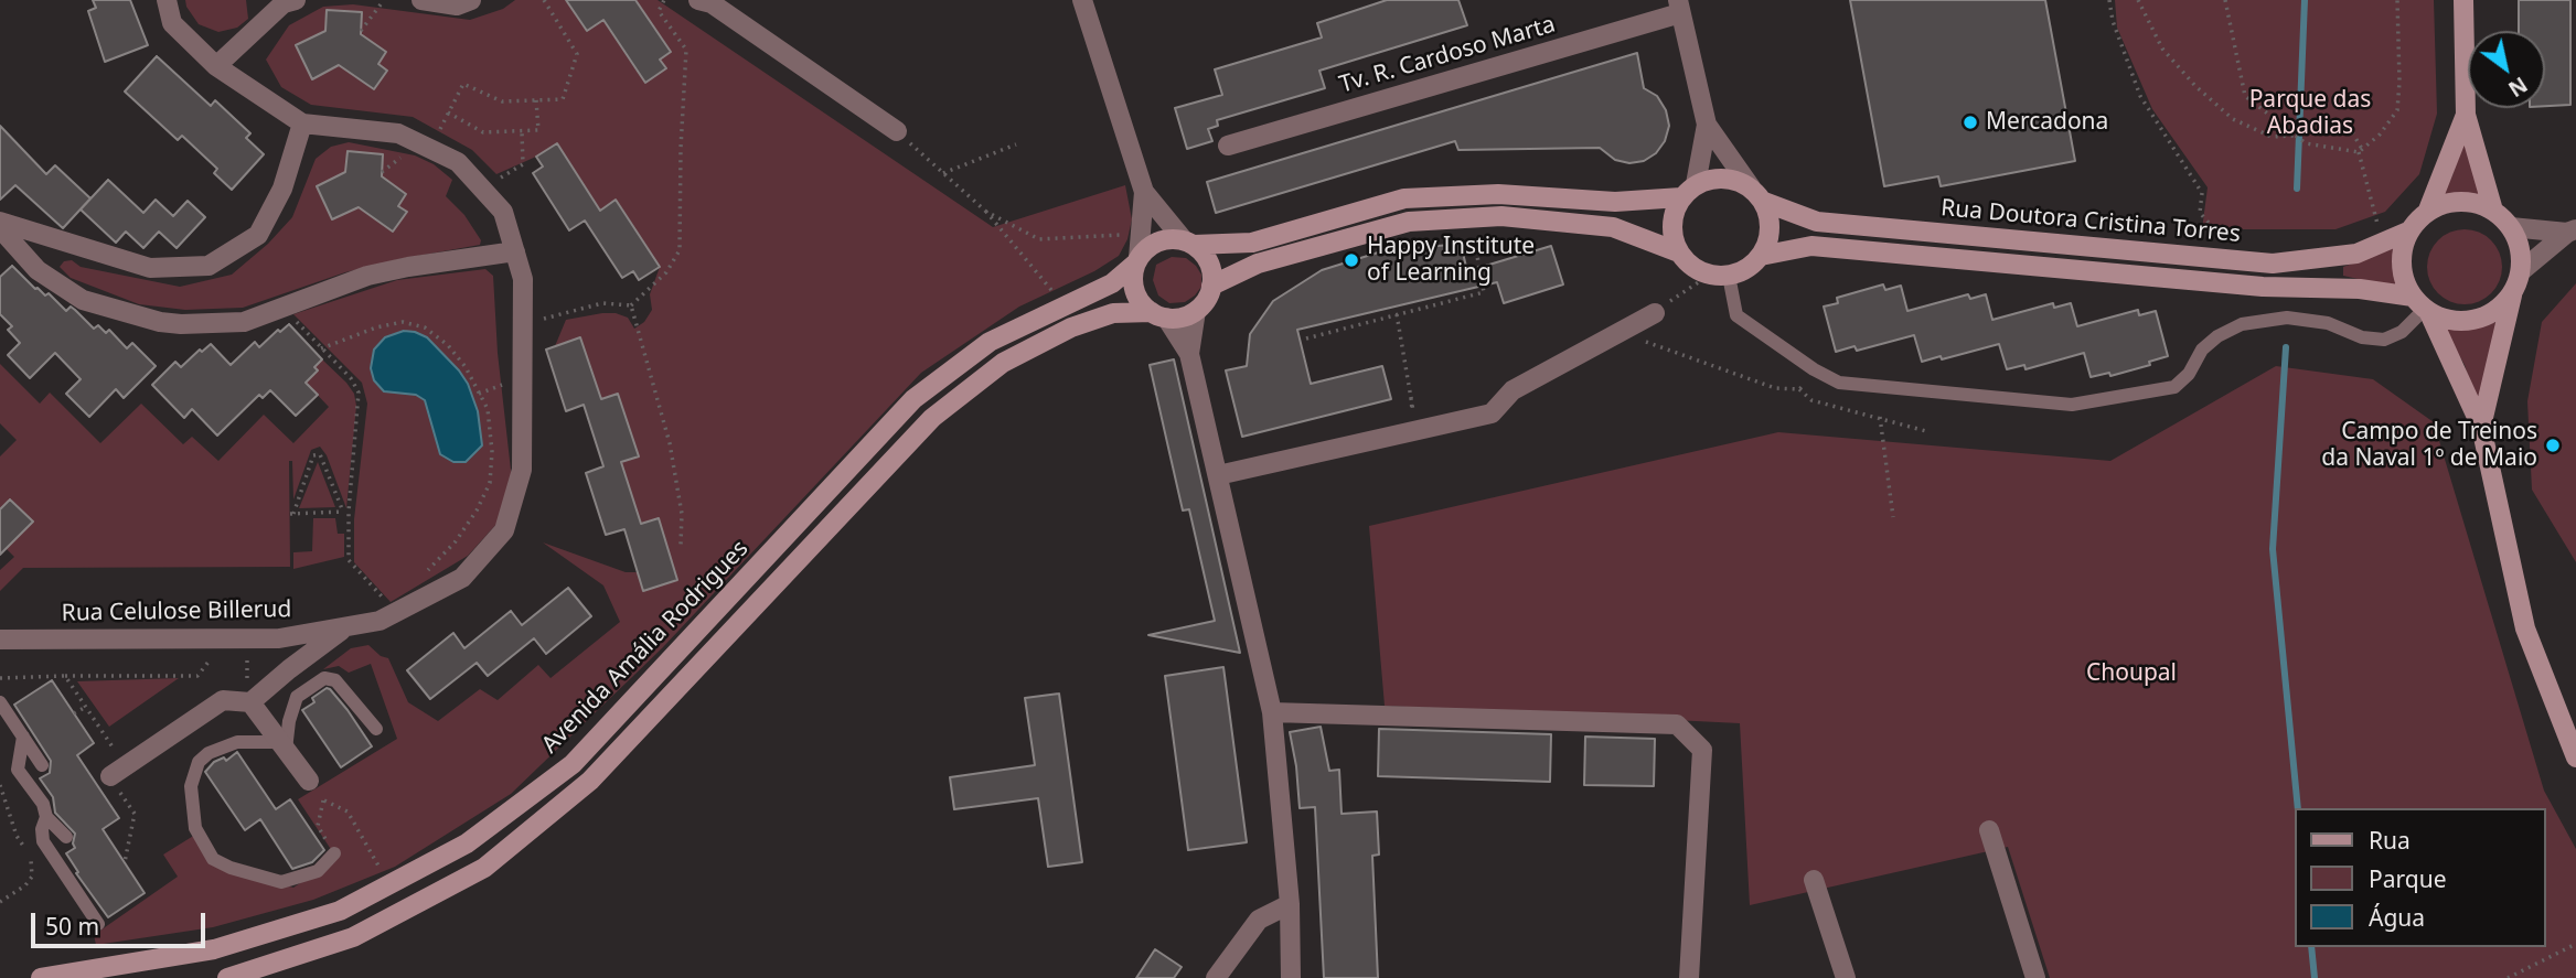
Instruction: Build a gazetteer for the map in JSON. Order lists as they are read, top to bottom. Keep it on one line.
{"streets":{"main road":["Rua Doutora Cristina Torres","Avenida Amália Rodrigues"],"street":["Tv. R. Cardoso Marta","Rua Celulose Billerud"]},"parks":["Parque das Abadias","Choupal"],"places":["Mercadona","Happy Institute of Learning","Campo de Treinos da Naval 1º de Maio"],"legend":["Rua","Parque","Água"],"scale_bar":"50 m","north":"bottom right"}
